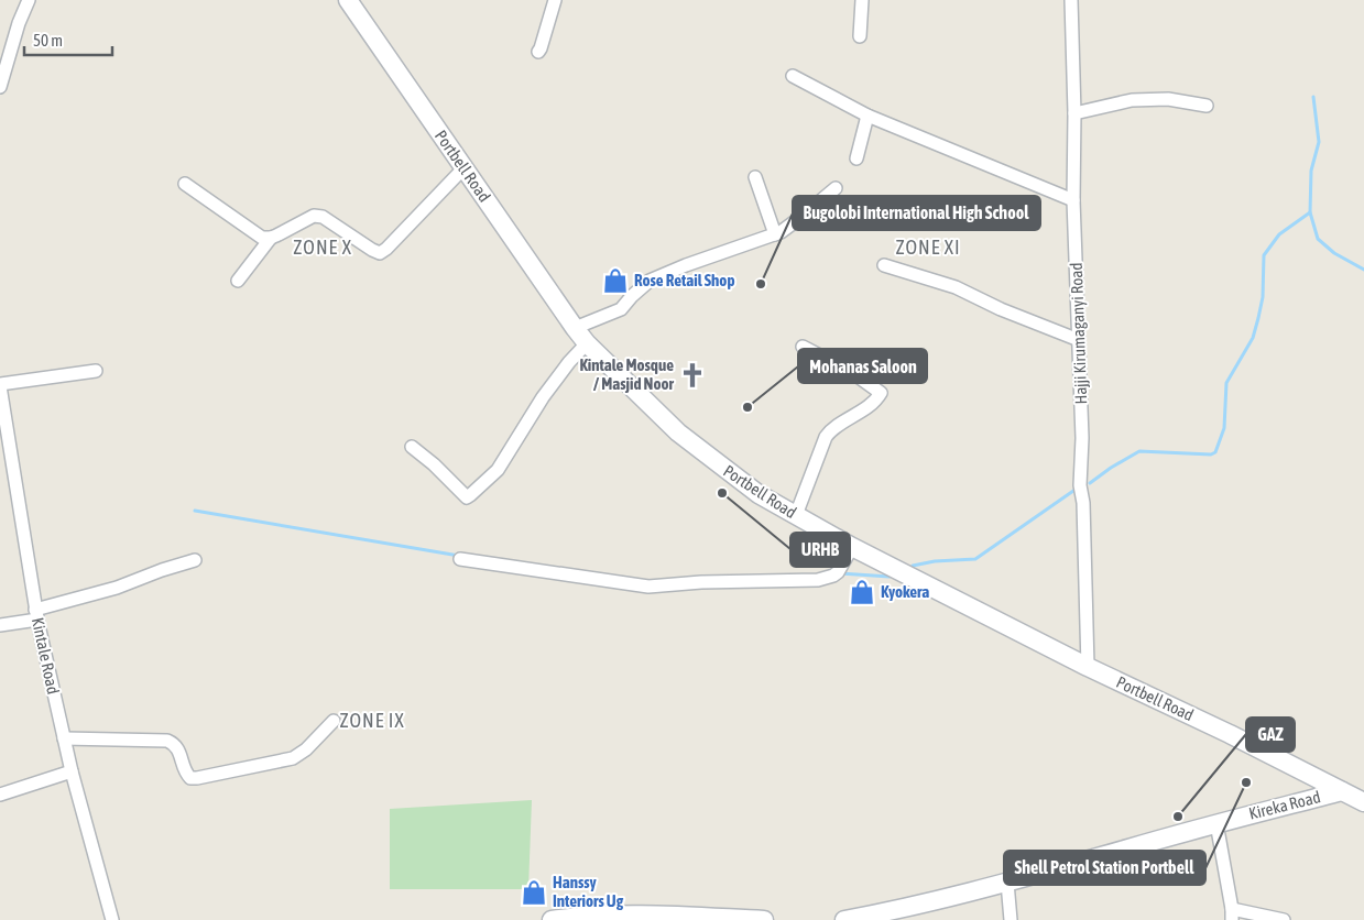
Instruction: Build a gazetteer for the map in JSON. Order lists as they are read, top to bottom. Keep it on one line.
{"streets":{"main road":["Portbell Road","Kireka Road"],"street":["Hajji Kirumaganyi Road","Kintale Road"]},"crossings":[["Portbell Road","Hajji Kirumaganyi Road"],["Portbell Road","Kireka Road"]],"districts":["ZONE X","ZONE XI","ZONE IX"],"places":{"shop":["Rose Retail Shop","Kyokera","Hanssy Interiors Ug"],"other":["Bugolobi International High School","Mohanas Saloon","URHB","Shell Petrol Station Portbell","GAZ"],"church":["Kintale Mosque / Masjid Noor"]},"scale_bar":"50 m"}
